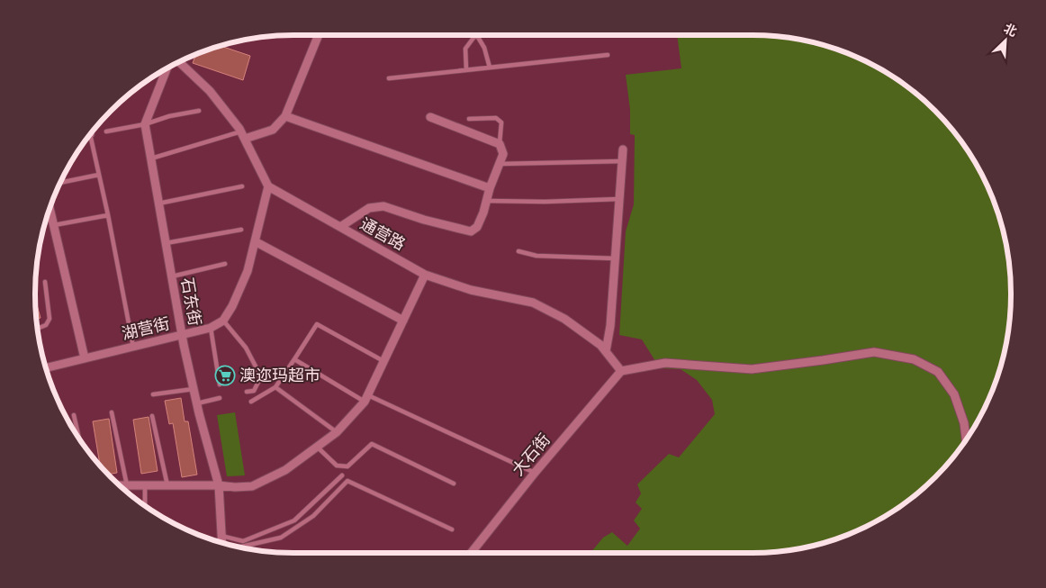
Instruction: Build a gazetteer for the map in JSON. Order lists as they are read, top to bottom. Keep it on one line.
{"streets":{"street":["通营路","石东街","湖营街","大石街"]},"crossings":[["通营路","大石街"],["石东街","湖营街"]],"places":{"supermarket":["澳迩玛超市"]},"north":"top right"}
